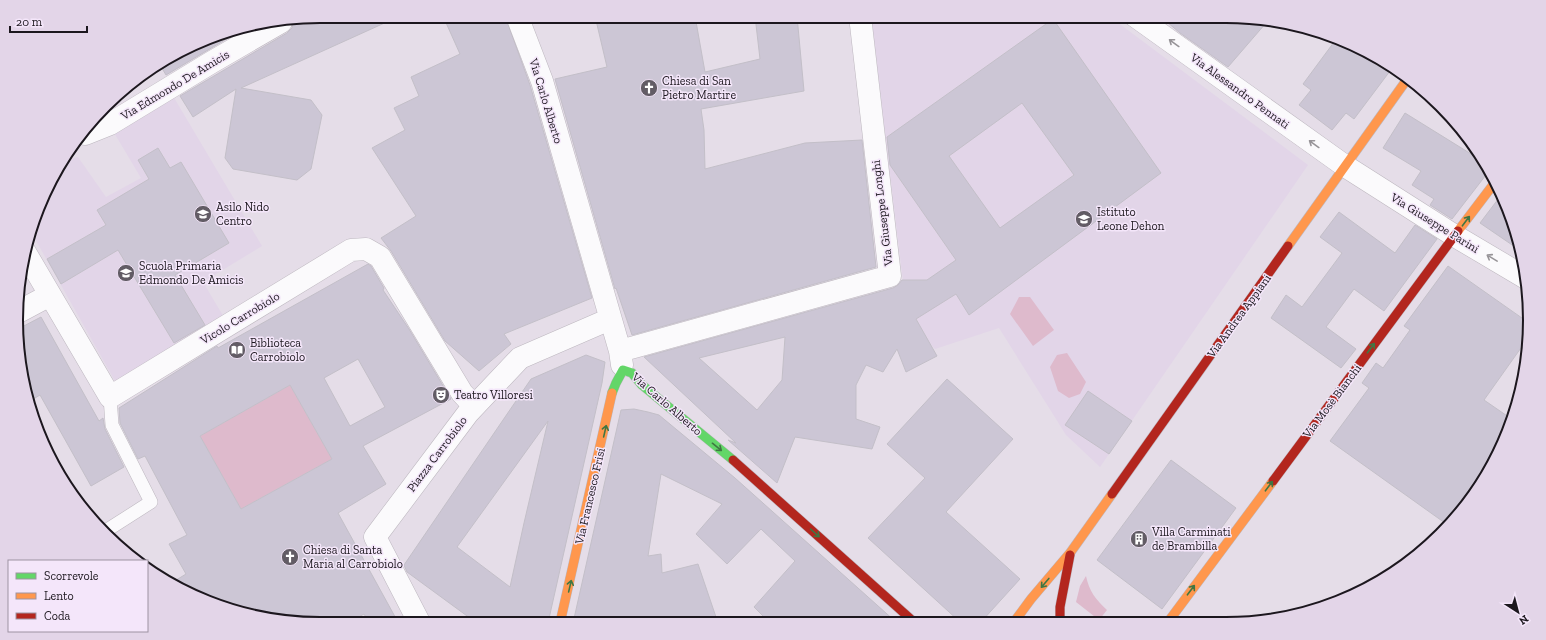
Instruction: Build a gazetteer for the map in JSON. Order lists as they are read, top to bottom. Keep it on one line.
{"streets":{"street":["Via Edmondo De Amicis","Via Alessandro Pennati","Via Carlo Alberto","Via Giuseppe Longhi","Via Giuseppe Parini","Via Andrea Appiani","Vicolo Carrobiolo","Via Mosè Bianchi","Piazza Carrobiolo","Via Francesco Frisi"]},"crossings":[["Via Alessandro Pennati","Via Giuseppe Parini"],["Via Alessandro Pennati","Via Andrea Appiani"],["Via Carlo Alberto","Via Giuseppe Longhi"],["Via Carlo Alberto","Piazza Carrobiolo"],["Via Carlo Alberto","Via Francesco Frisi"],["Via Giuseppe Longhi","Via Francesco Frisi"],["Via Giuseppe Parini","Via Andrea Appiani"],["Via Giuseppe Parini","Via Mosè Bianchi"],["Vicolo Carrobiolo","Piazza Carrobiolo"]],"one_way":["Via Alessandro Pennati","Via Carlo Alberto","Via Giuseppe Parini","Via Mosè Bianchi","Via Francesco Frisi"],"places":{"church":["Chiesa di San Pietro Martire","Chiesa di Santa Maria al Carrobiolo"],"school or university":["Asilo Nido Centro","Istituto Leone Dehon","Scuola Primaria Edmondo De Amicis"],"library":["Biblioteca Carrobiolo"],"theatre":["Teatro Villoresi"],"building":["Villa Carminati de Brambilla"]},"legend":["Scorrevole","Lento","Coda"],"scale_bar":"20 m","north":"bottom right"}
